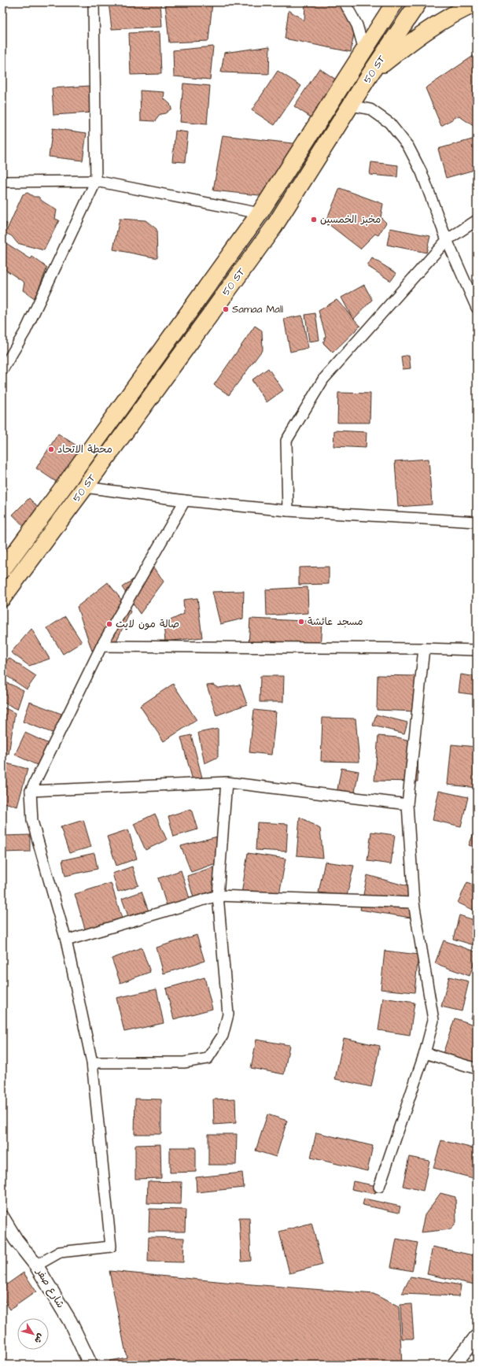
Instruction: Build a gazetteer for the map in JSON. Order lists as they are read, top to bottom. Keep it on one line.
{"streets":{"main road":["50 ST"],"street":["شارع صفر"]},"places":["مخبز الخمسين","Samaa Mall","محطة الاتحاد","مسجد عائشة","صالة مون لايت"],"north":"bottom right"}
